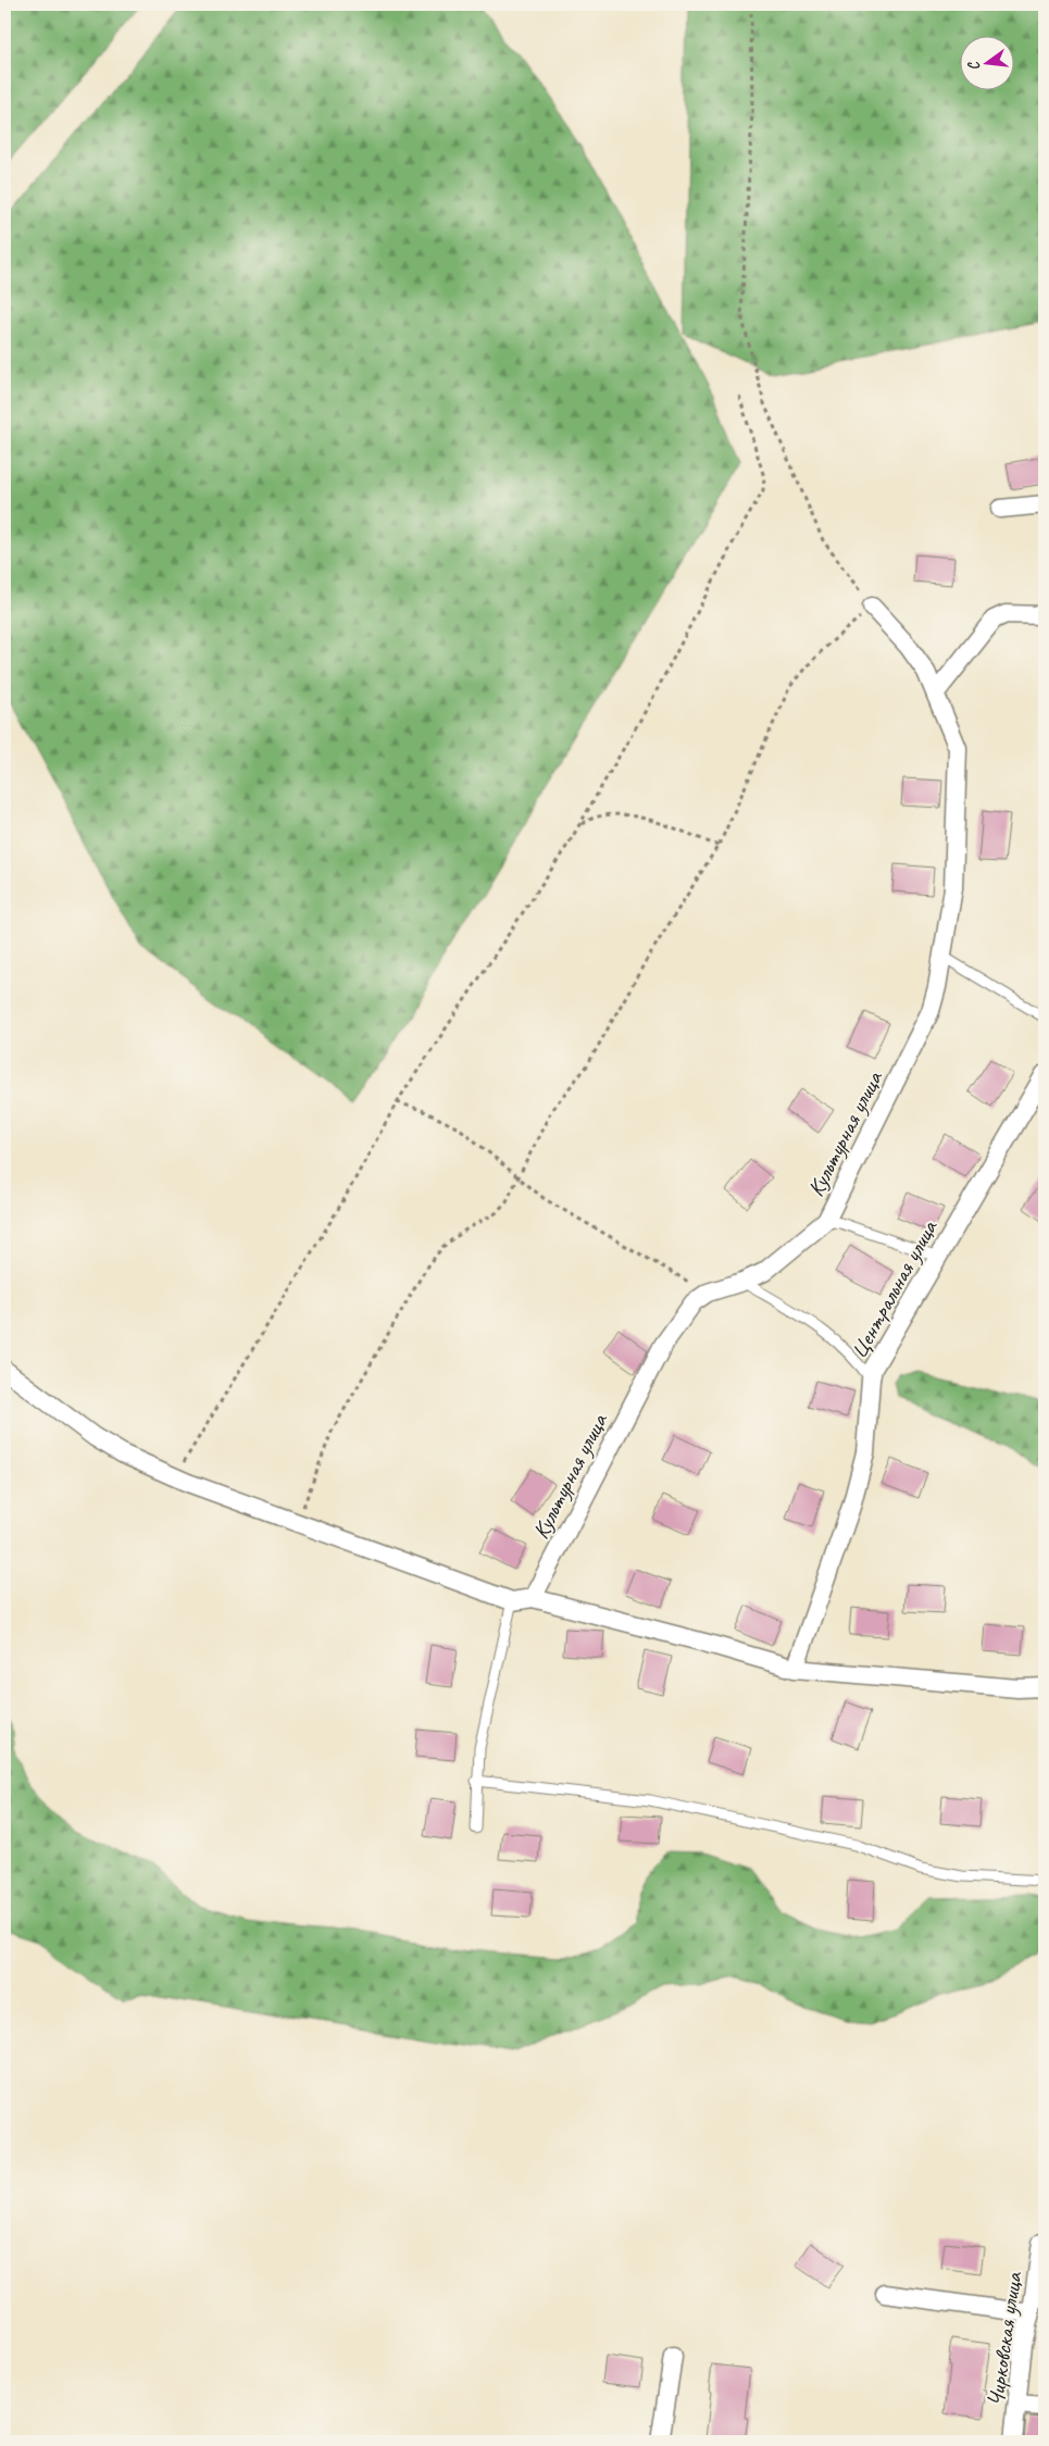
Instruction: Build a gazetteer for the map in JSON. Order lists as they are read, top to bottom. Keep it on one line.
{"streets":{"street":["Культурная улица","Центральная улица","Чирковская улица"]},"north":"left"}
